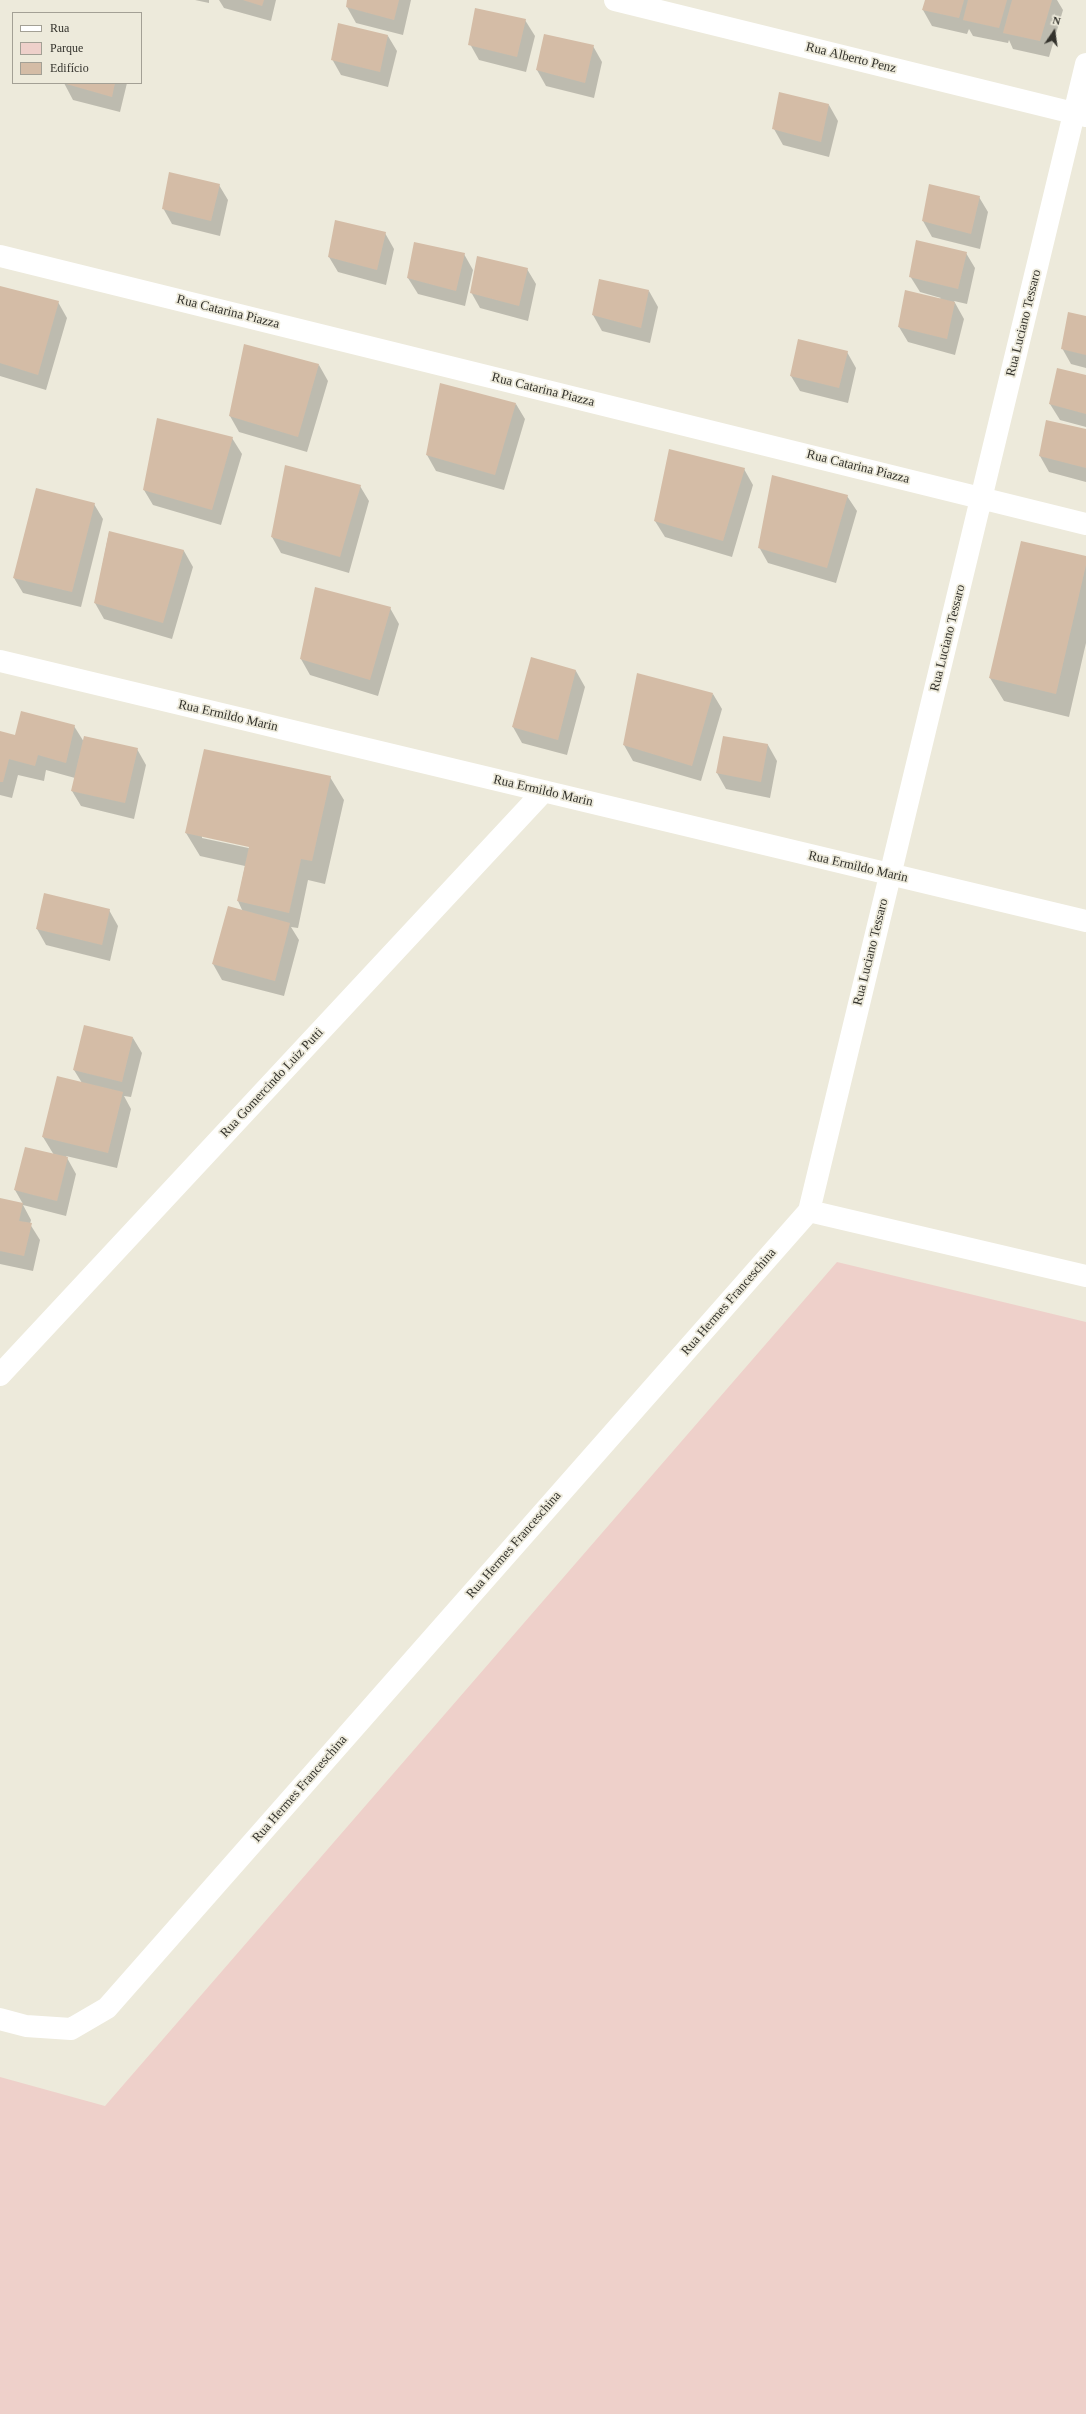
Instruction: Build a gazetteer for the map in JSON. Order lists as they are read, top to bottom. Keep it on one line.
{"streets":{"street":["Rua Alberto Penz","Rua Catarina Piazza","Rua Luciano Tessaro","Rua Ermildo Marin","Rua Gomercindo Luiz Putti","Rua Hermes Franceschina"]},"crossings":[["Rua Alberto Penz","Rua Luciano Tessaro"],["Rua Catarina Piazza","Rua Luciano Tessaro"],["Rua Luciano Tessaro","Rua Ermildo Marin"],["Rua Luciano Tessaro","Rua Hermes Franceschina"],["Rua Ermildo Marin","Rua Gomercindo Luiz Putti"]],"legend":["Rua","Parque","Edifício"],"north":"top"}
